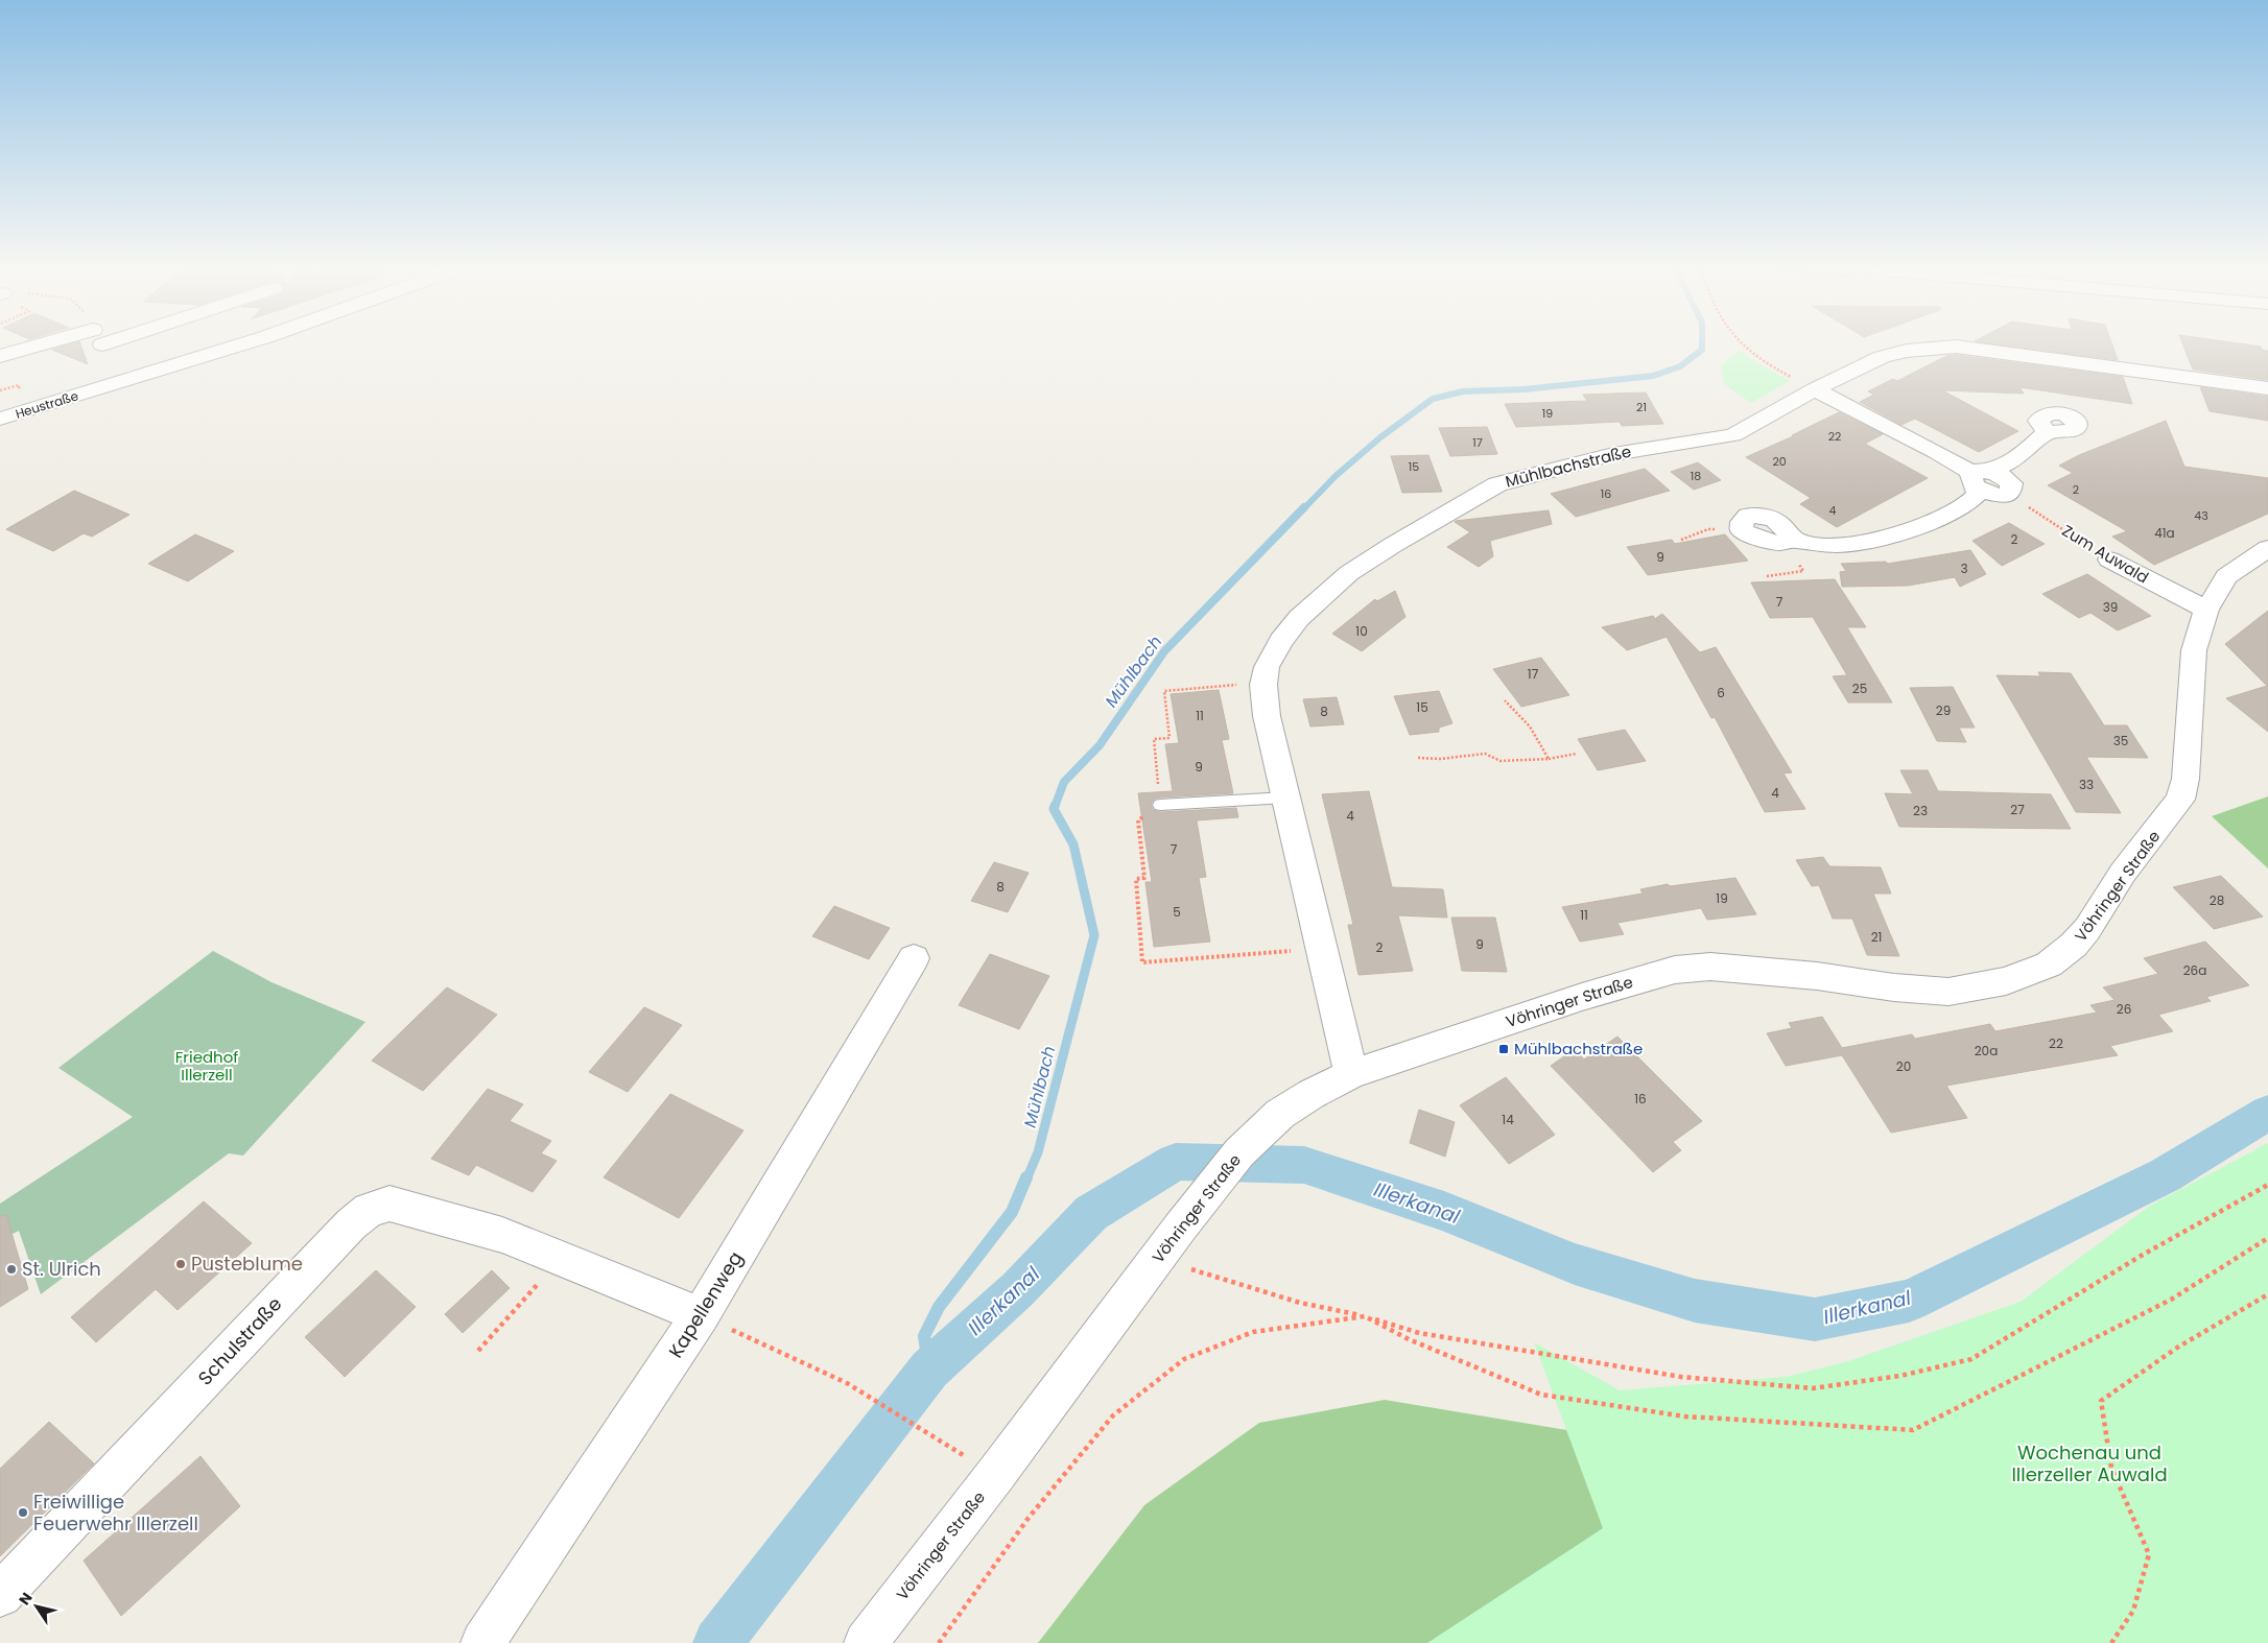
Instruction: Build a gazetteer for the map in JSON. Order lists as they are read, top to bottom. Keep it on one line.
{"streets":{"street":["Heustraße","Mühlbachstraße","Zum Auwald","Vöhringer Straße","Kapellenweg","Schulstraße"]},"crossings":[["Mühlbachstraße","Vöhringer Straße"],["Zum Auwald","Vöhringer Straße"],["Kapellenweg","Schulstraße"]],"water":["Mühlbach","Illerkanal"],"parks":["Friedhof Illerzell","Wochenau und Illerzeller Auwald"],"places":{"transit":["Mühlbachstraße"],"other":["Pusteblume","St. Ulrich","Freiwillige Feuerwehr Illerzell"]},"house_numbers":["21","19","22","17","20","15","18","2","16","4","43","41a","2","9","3","7","39","10","17","25","6","15","29","8","11","35","9","33","4","27","23","4","7","8","19","28","5","11","21","9","2","26a","26","22","20a","20","16","14"],"north":"top left"}
